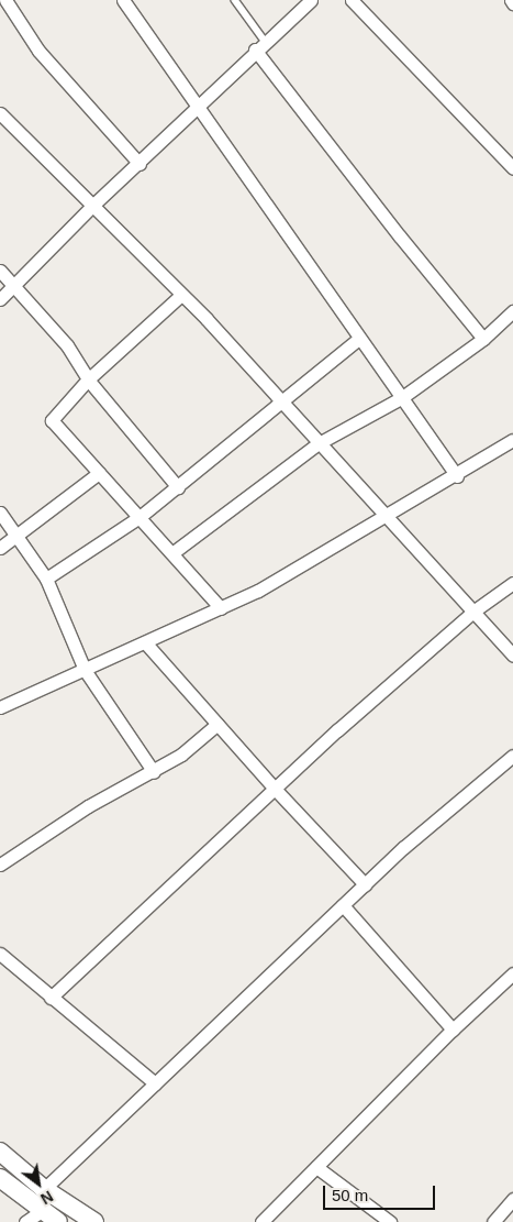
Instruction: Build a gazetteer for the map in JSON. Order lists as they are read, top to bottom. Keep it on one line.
{"scale_bar":"50 m","north":"bottom right"}
